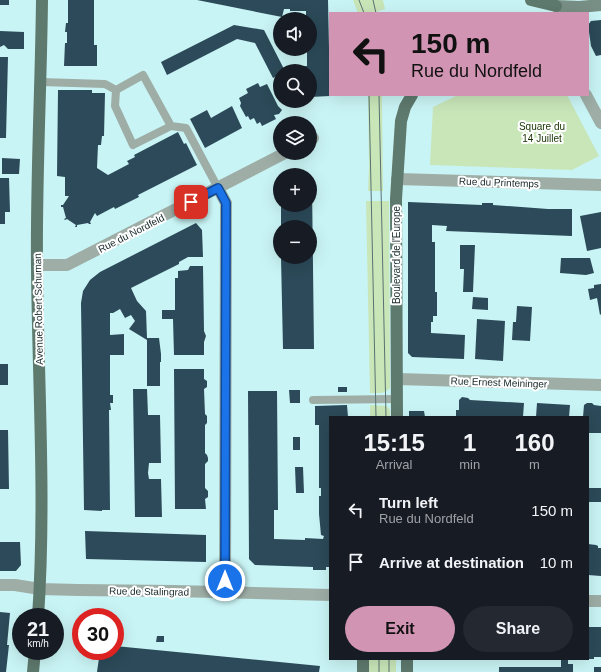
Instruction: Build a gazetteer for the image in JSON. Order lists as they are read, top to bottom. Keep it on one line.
{"streets":{"main road":["Boulevard de l'Europe","Avenue Robert Schuman"],"street":["Rue du Printemps","Rue du Nordfeld","Rue Ernest Meininger","Rue de Stalingrad"]},"crossings":[["Rue du Printemps","Boulevard de l'Europe"],["Rue du Nordfeld","Avenue Robert Schuman"],["Boulevard de l'Europe","Rue Ernest Meininger"],["Avenue Robert Schuman","Rue de Stalingrad"]],"parks":["Square du 14 Juillet"],"page":{"map_buttons":["+","−"],"turn":["150 m","Rue du Nordfeld"],"eta":["15:15","Arrival","1","min","160","m"],"list":[{"name":"Turn left","note":"Rue du Nordfeld","value":"150 m"},{"name":"Arrive at destination","value":"10 m"}],"buttons":["Exit","Share"],"speed":"21 km/h","limit":"30"}}
